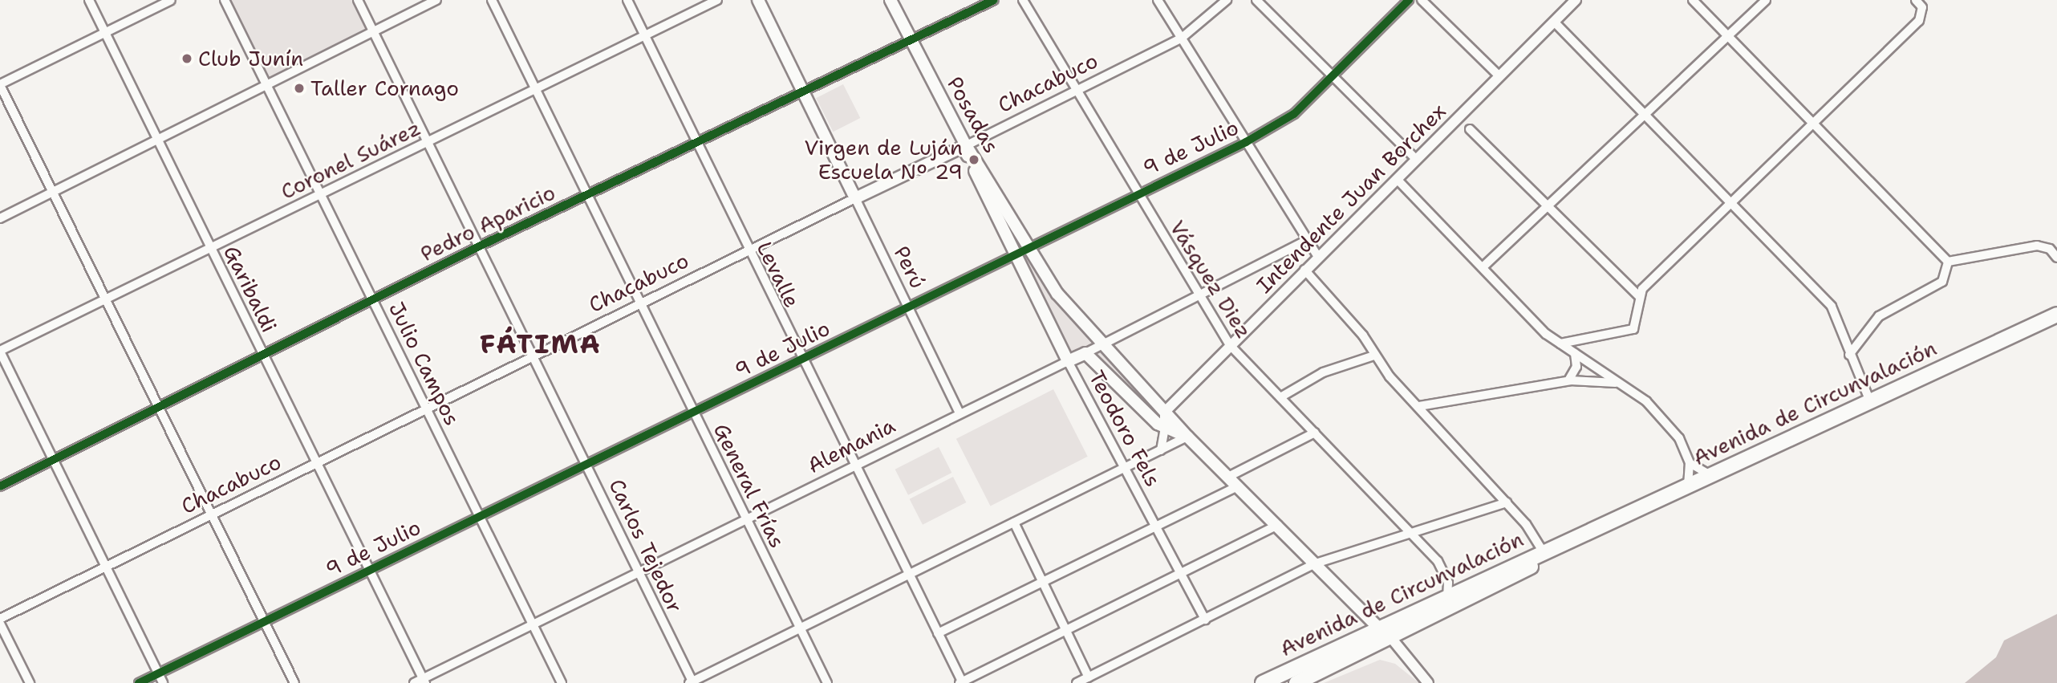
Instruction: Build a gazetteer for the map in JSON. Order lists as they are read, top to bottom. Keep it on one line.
{"streets":{"highway":["Avenida de Circunvalación"],"main road":["Chacabuco","Posadas","Perú","Teodoro Fels","Alemania"],"street":["9 de Julio","Coronel Suárez","Intendente Juan Borchex","Pedro Aparicio","Levalle","Vásquez Diez","Garibaldi","Julio Campos","General Frías","Carlos Tejedor"]},"crossings":[["Chacabuco","Posadas"],["Chacabuco","Perú"],["Chacabuco","Levalle"],["Chacabuco","Vásquez Diez"],["Chacabuco","Garibaldi"],["Chacabuco","Julio Campos"],["Chacabuco","General Frías"],["Chacabuco","Carlos Tejedor"],["Posadas","9 de Julio"],["Posadas","Intendente Juan Borchex"],["Posadas","Pedro Aparicio"],["Posadas","Avenida de Circunvalación"],["Posadas","Teodoro Fels"],["Posadas","Alemania"],["9 de Julio","Perú"],["9 de Julio","Levalle"],["9 de Julio","Vásquez Diez"],["9 de Julio","Garibaldi"],["9 de Julio","Julio Campos"],["9 de Julio","Teodoro Fels"],["9 de Julio","General Frías"],["9 de Julio","Carlos Tejedor"],["Coronel Suárez","Levalle"],["Coronel Suárez","Garibaldi"],["Coronel Suárez","Julio Campos"],["Coronel Suárez","General Frías"],["Coronel Suárez","Carlos Tejedor"],["Intendente Juan Borchex","Vásquez Diez"],["Pedro Aparicio","Perú"],["Pedro Aparicio","Levalle"],["Pedro Aparicio","Garibaldi"],["Pedro Aparicio","Julio Campos"],["Pedro Aparicio","General Frías"],["Pedro Aparicio","Carlos Tejedor"],["Perú","Alemania"],["Levalle","Alemania"],["Vásquez Diez","Avenida de Circunvalación"],["Vásquez Diez","Alemania"],["Garibaldi","Alemania"],["Julio Campos","Alemania"],["Teodoro Fels","Alemania"],["Alemania","General Frías"],["Alemania","Carlos Tejedor"]],"districts":["FÁTIMA"],"places":["Club Junín","Taller Cornago","Virgen de Luján Escuela Nº 29"]}
